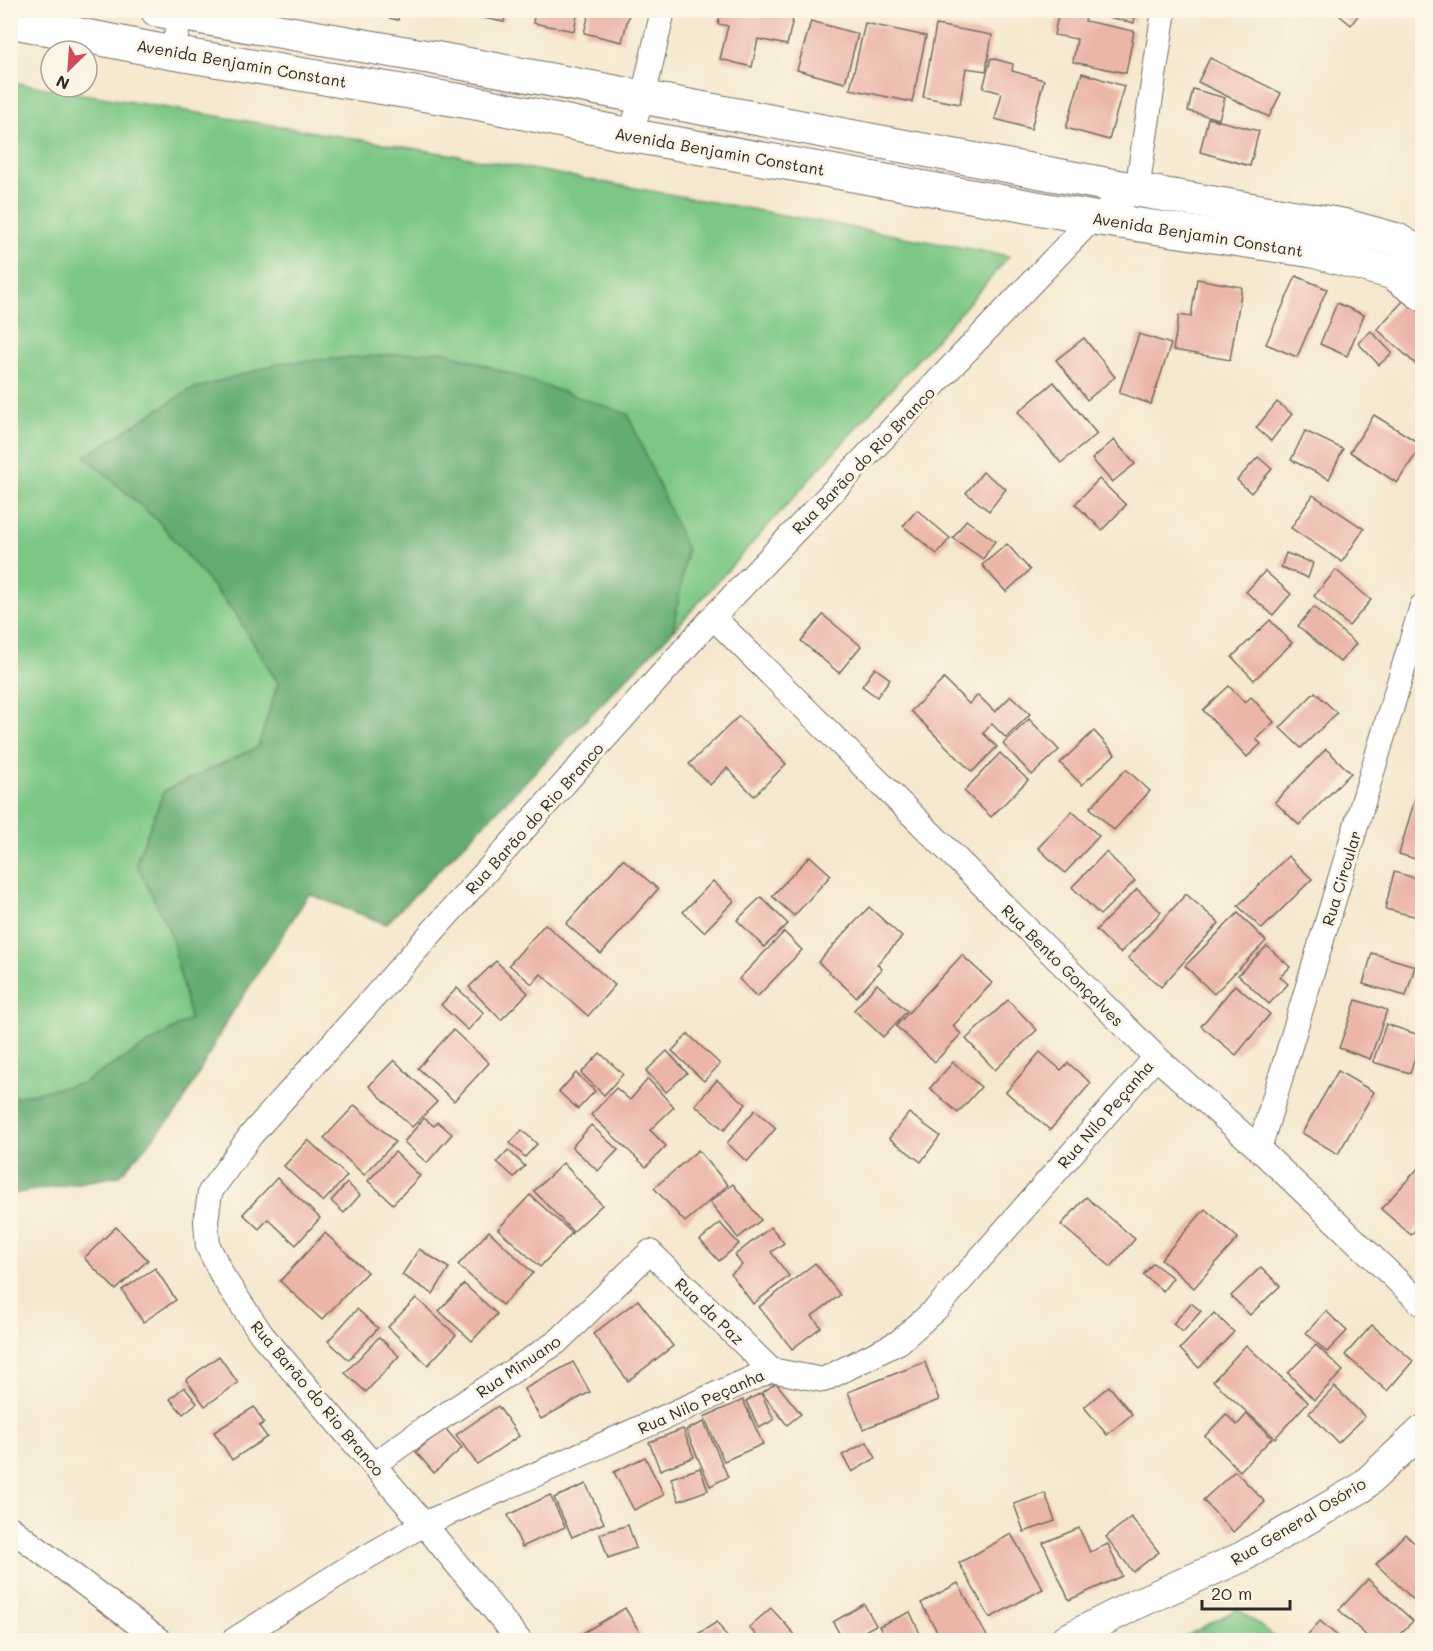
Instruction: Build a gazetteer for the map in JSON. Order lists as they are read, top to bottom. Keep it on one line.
{"streets":{"main road":["Avenida Benjamin Constant"],"street":["Rua Barão do Rio Branco","Rua Circular","Rua Bento Gonçalves","Rua Nilo Peçanha","Rua da Paz","Rua Minuano","Rua General Osório"]},"crossings":[["Avenida Benjamin Constant","Rua Barão do Rio Branco"],["Rua Barão do Rio Branco","Rua Bento Gonçalves"],["Rua Barão do Rio Branco","Rua Nilo Peçanha"],["Rua Barão do Rio Branco","Rua Minuano"],["Rua Circular","Rua Bento Gonçalves"],["Rua Bento Gonçalves","Rua Nilo Peçanha"],["Rua Nilo Peçanha","Rua da Paz"],["Rua da Paz","Rua Minuano"]],"scale_bar":"20 m","north":"bottom left"}
